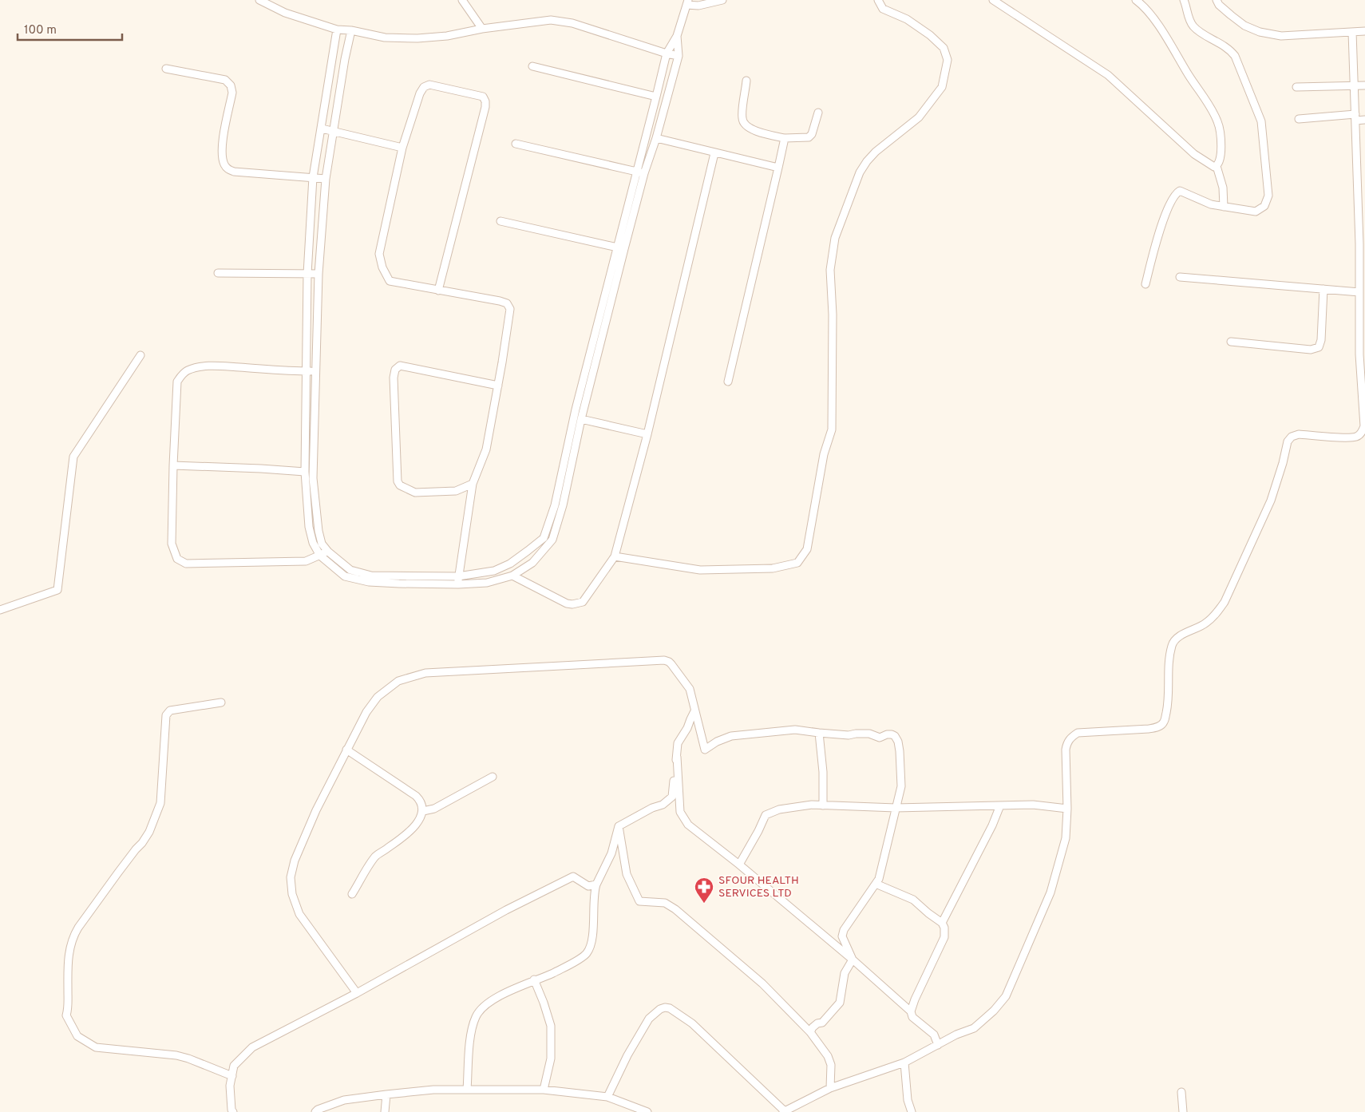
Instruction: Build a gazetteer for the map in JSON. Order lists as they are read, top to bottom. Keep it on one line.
{"places":{"pharmacy":["SFOUR HEALTH SERVICES LTD"]},"scale_bar":"100 m"}
